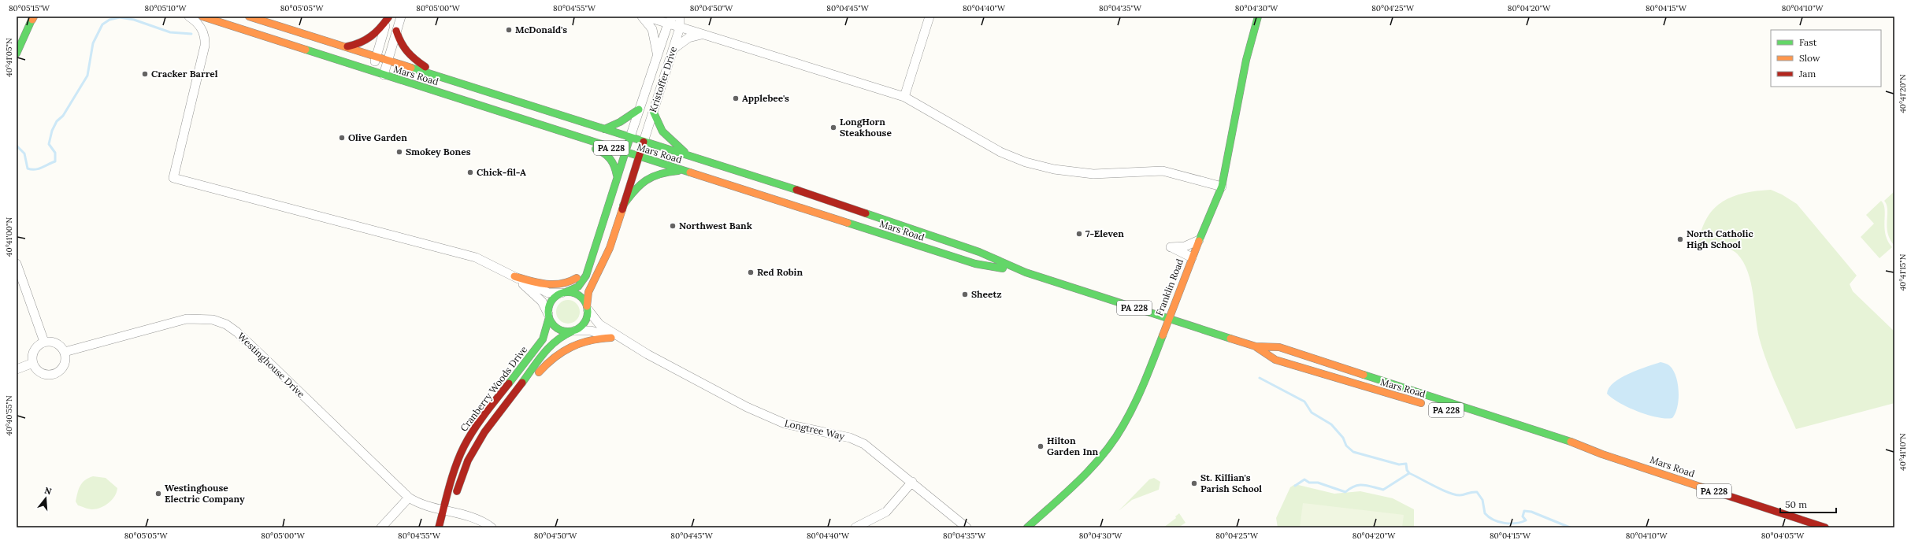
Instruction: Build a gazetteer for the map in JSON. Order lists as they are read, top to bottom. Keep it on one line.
{"streets":{"main road":["Mars Road","PA 228","Franklin Road","Cranberry Woods Drive"],"street":["Kristoffer Drive","Westinghouse Drive","Longtree Way"]},"crossings":[["Mars Road","Kristoffer Drive"],["Mars Road","Franklin Road"],["Westinghouse Drive","Cranberry Woods Drive"]],"places":["McDonald's","Cracker Barrel","Applebee's","LongHorn Steakhouse","Olive Garden","Smokey Bones","Chick-fil-A","Northwest Bank","7-Eleven","North Catholic High School","Red Robin","Sheetz","Hilton Garden Inn","St. Killian's Parish School","Westinghouse Electric Company"],"legend":["Fast","Slow","Jam"],"scale_bar":"50 m","north":"top","coordinates":["80°05'15\"W","80°05'10\"W","80°05'05\"W","80°05'00\"W","80°04'55\"W","80°04'50\"W","80°04'45\"W","80°04'40\"W","80°04'35\"W","80°04'30\"W","80°04'25\"W","80°04'20\"W","80°04'15\"W","80°04'10\"W","40°41'05\"N","40°41'20\"N","40°41'00\"N","40°41'15\"N","40°40'55\"N","40°41'10\"N","80°04'05\"W"]}
